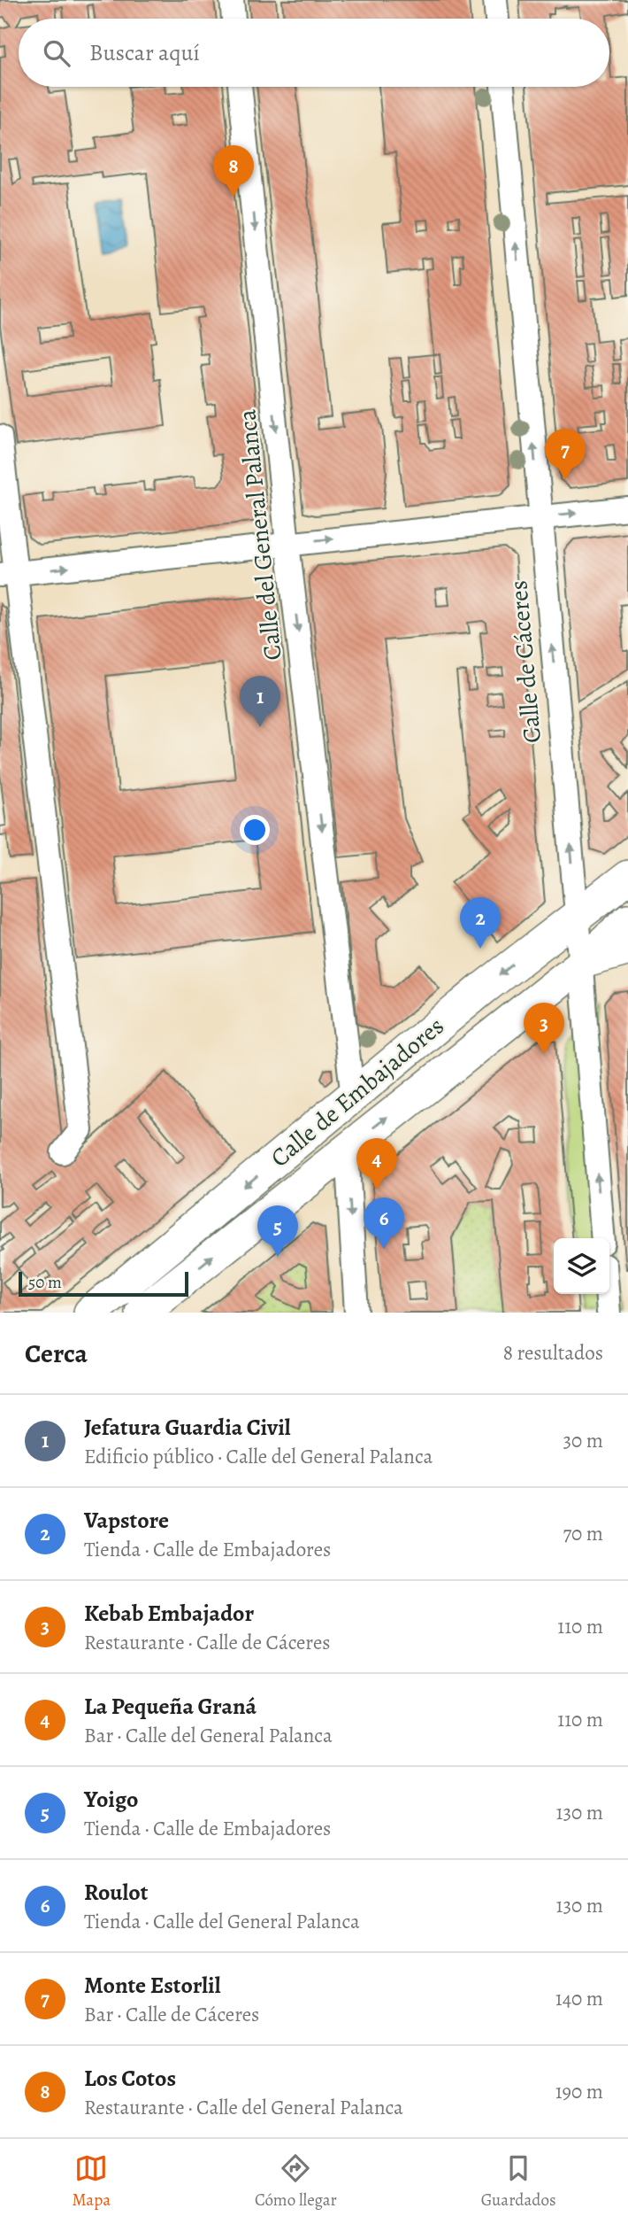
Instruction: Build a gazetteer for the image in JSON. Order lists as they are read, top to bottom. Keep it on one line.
{"streets":{"main road":["Calle de Embajadores"],"street":["Calle del General Palanca","Calle de Cáceres"]},"crossings":[["Calle del General Palanca","Calle de Embajadores"],["Calle de Cáceres","Calle de Embajadores"]],"one_way":["Calle del General Palanca","Calle de Cáceres"],"scale_bar":"50 m","page":{"search":"Buscar aquí","pins":["8","7","1","2","3","4","6","5"],"scale":"50 m","heading":["Cerca","8 resultados"],"list":[{"mark":"1","name":"Jefatura Guardia Civil","note":"Edificio público · Calle del General Palanca","value":"30 m"},{"mark":"2","name":"Vapstore","note":"Tienda · Calle de Embajadores","value":"70 m"},{"mark":"3","name":"Kebab Embajador","note":"Restaurante · Calle de Cáceres","value":"110 m"},{"mark":"4","name":"La Pequeña Graná","note":"Bar · Calle del General Palanca","value":"110 m"},{"mark":"5","name":"Yoigo","note":"Tienda · Calle de Embajadores","value":"130 m"},{"mark":"6","name":"Roulot","note":"Tienda · Calle del General Palanca","value":"130 m"},{"mark":"7","name":"Monte Estorlil","note":"Bar · Calle de Cáceres","value":"140 m"},{"mark":"8","name":"Los Cotos","note":"Restaurante · Calle del General Palanca","value":"190 m"}],"nav":["Mapa","Cómo llegar","Guardados"]}}
